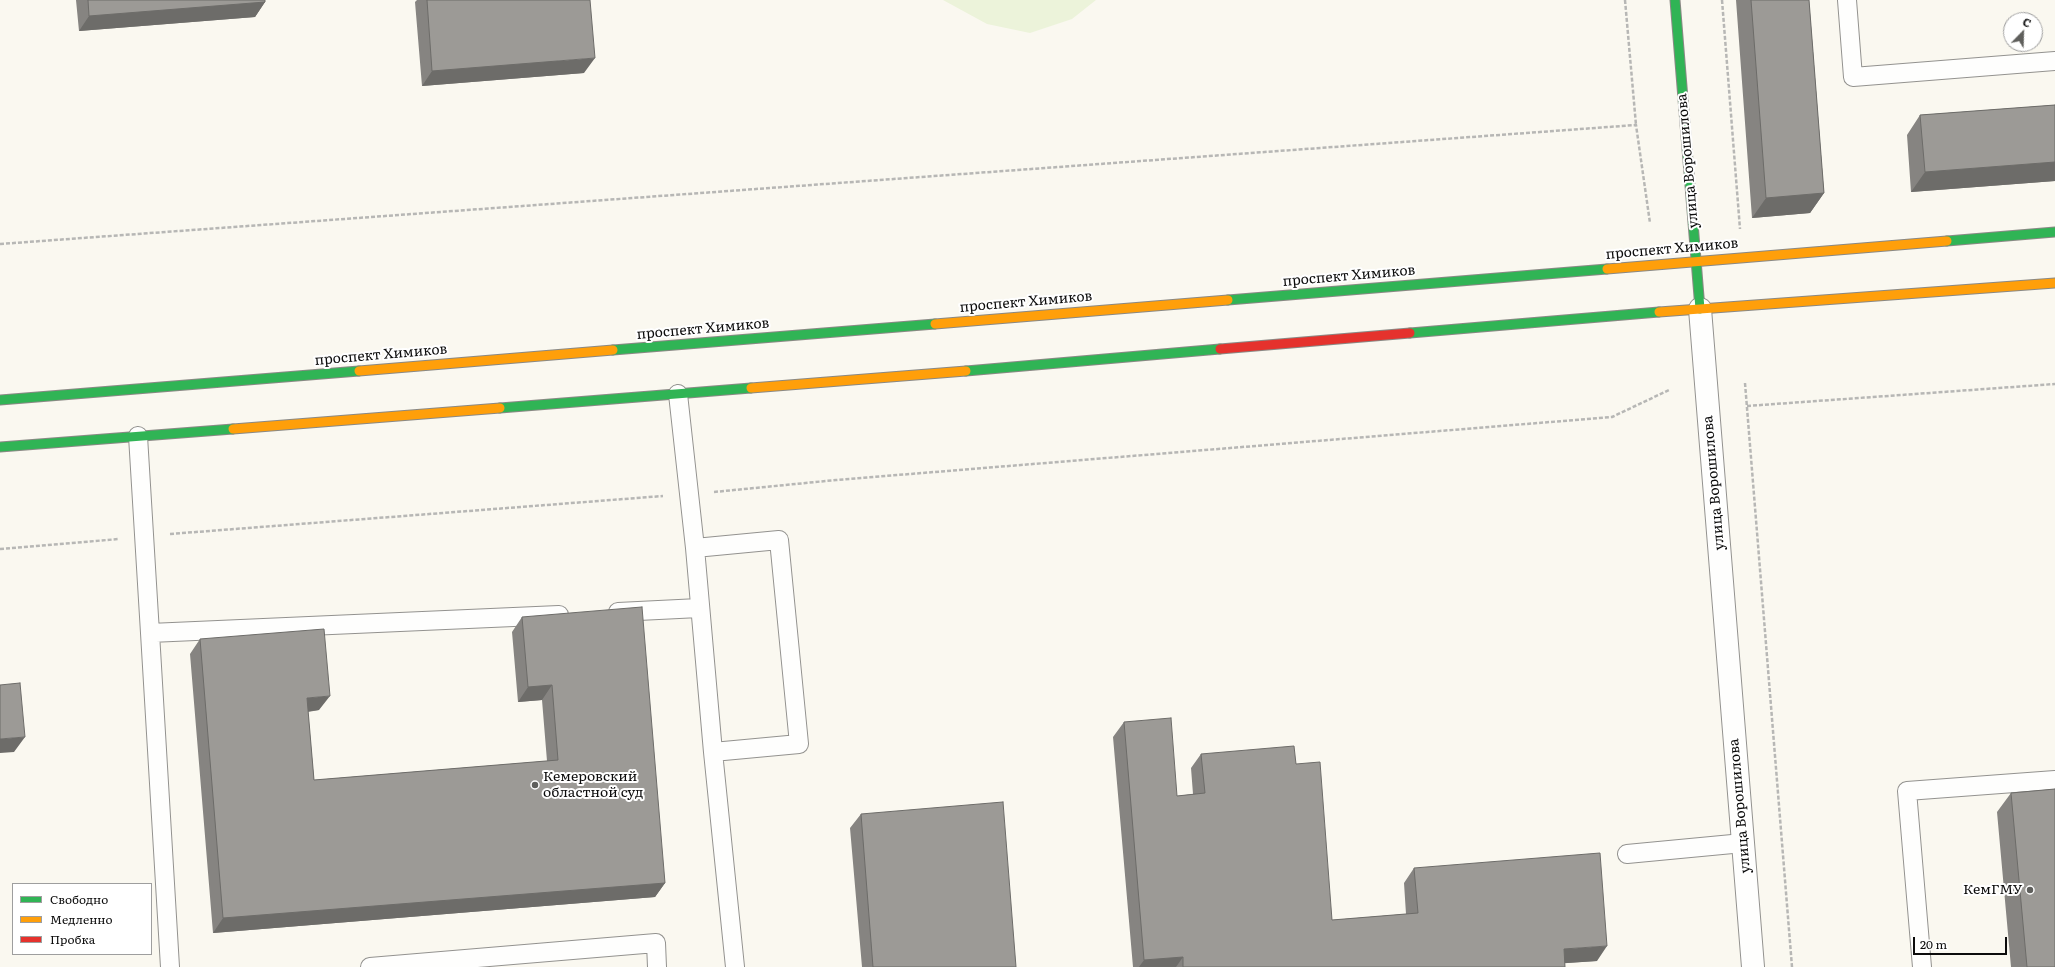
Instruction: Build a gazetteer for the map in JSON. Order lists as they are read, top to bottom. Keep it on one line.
{"streets":{"main road":["улица Ворошилова","проспект Химиков"]},"crossings":[["улица Ворошилова","проспект Химиков"]],"places":["Кемеровский областной суд","КемГМУ"],"legend":["Свободно","Медленно","Пробка"],"scale_bar":"20 m","north":"top right"}
